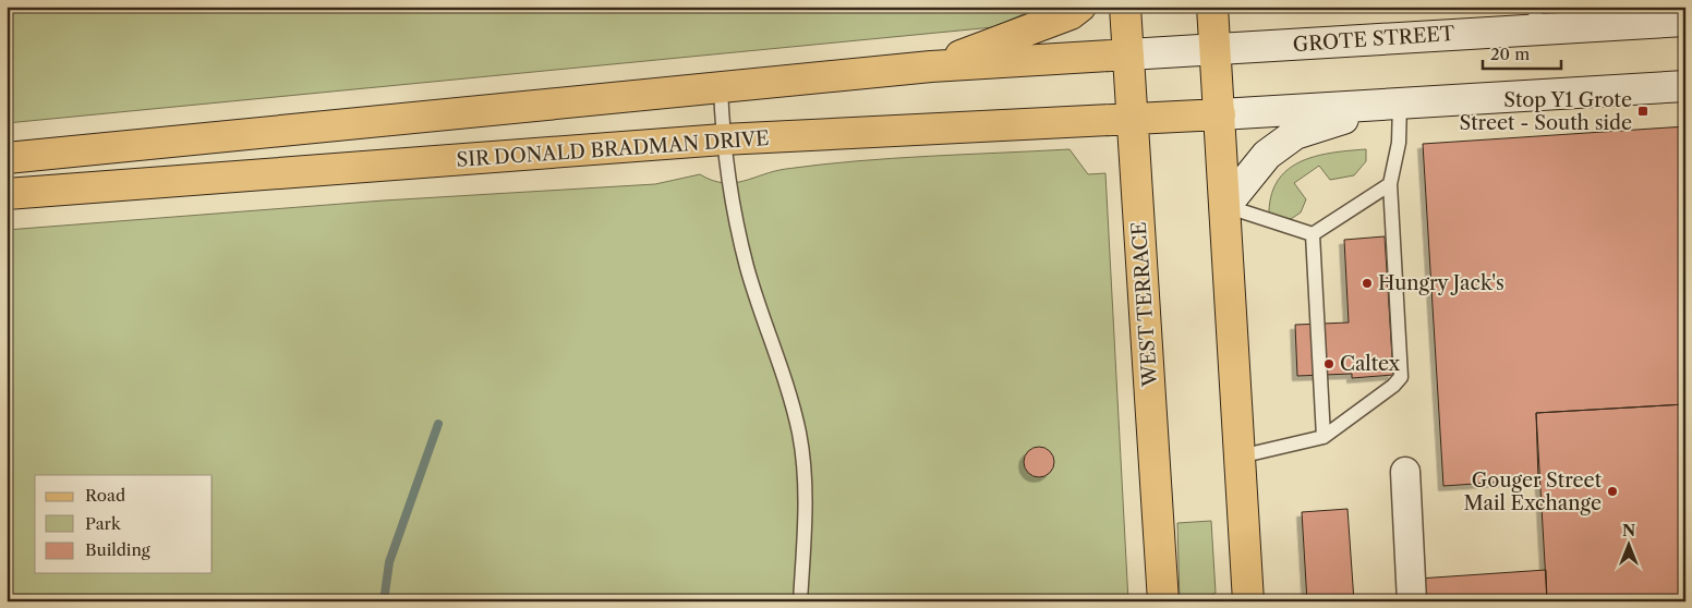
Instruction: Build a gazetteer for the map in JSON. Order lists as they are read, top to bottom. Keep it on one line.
{"streets":{"main road":["GROTE STREET","SIR DONALD BRADMAN DRIVE","WEST TERRACE"]},"crossings":[["GROTE STREET","WEST TERRACE"],["SIR DONALD BRADMAN DRIVE","WEST TERRACE"]],"places":{"transit":["Stop Y1 Grote Street - South side"],"other":["Hungry Jack's","Caltex","Gouger Street Mail Exchange"]},"legend":["Road","Park","Building"],"scale_bar":"20 m","north":"top"}
